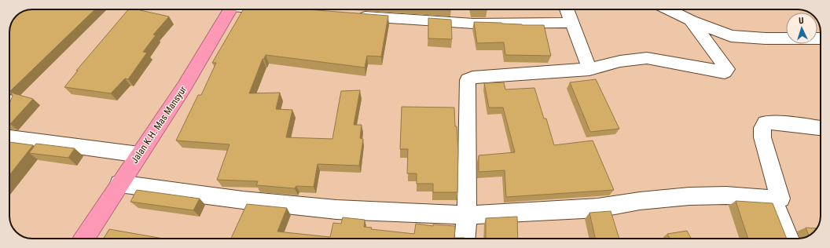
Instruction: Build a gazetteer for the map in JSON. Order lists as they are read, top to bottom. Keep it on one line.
{"streets":{"highway":["Jalan K.H. Mas Mansyur"]},"north":"top"}
